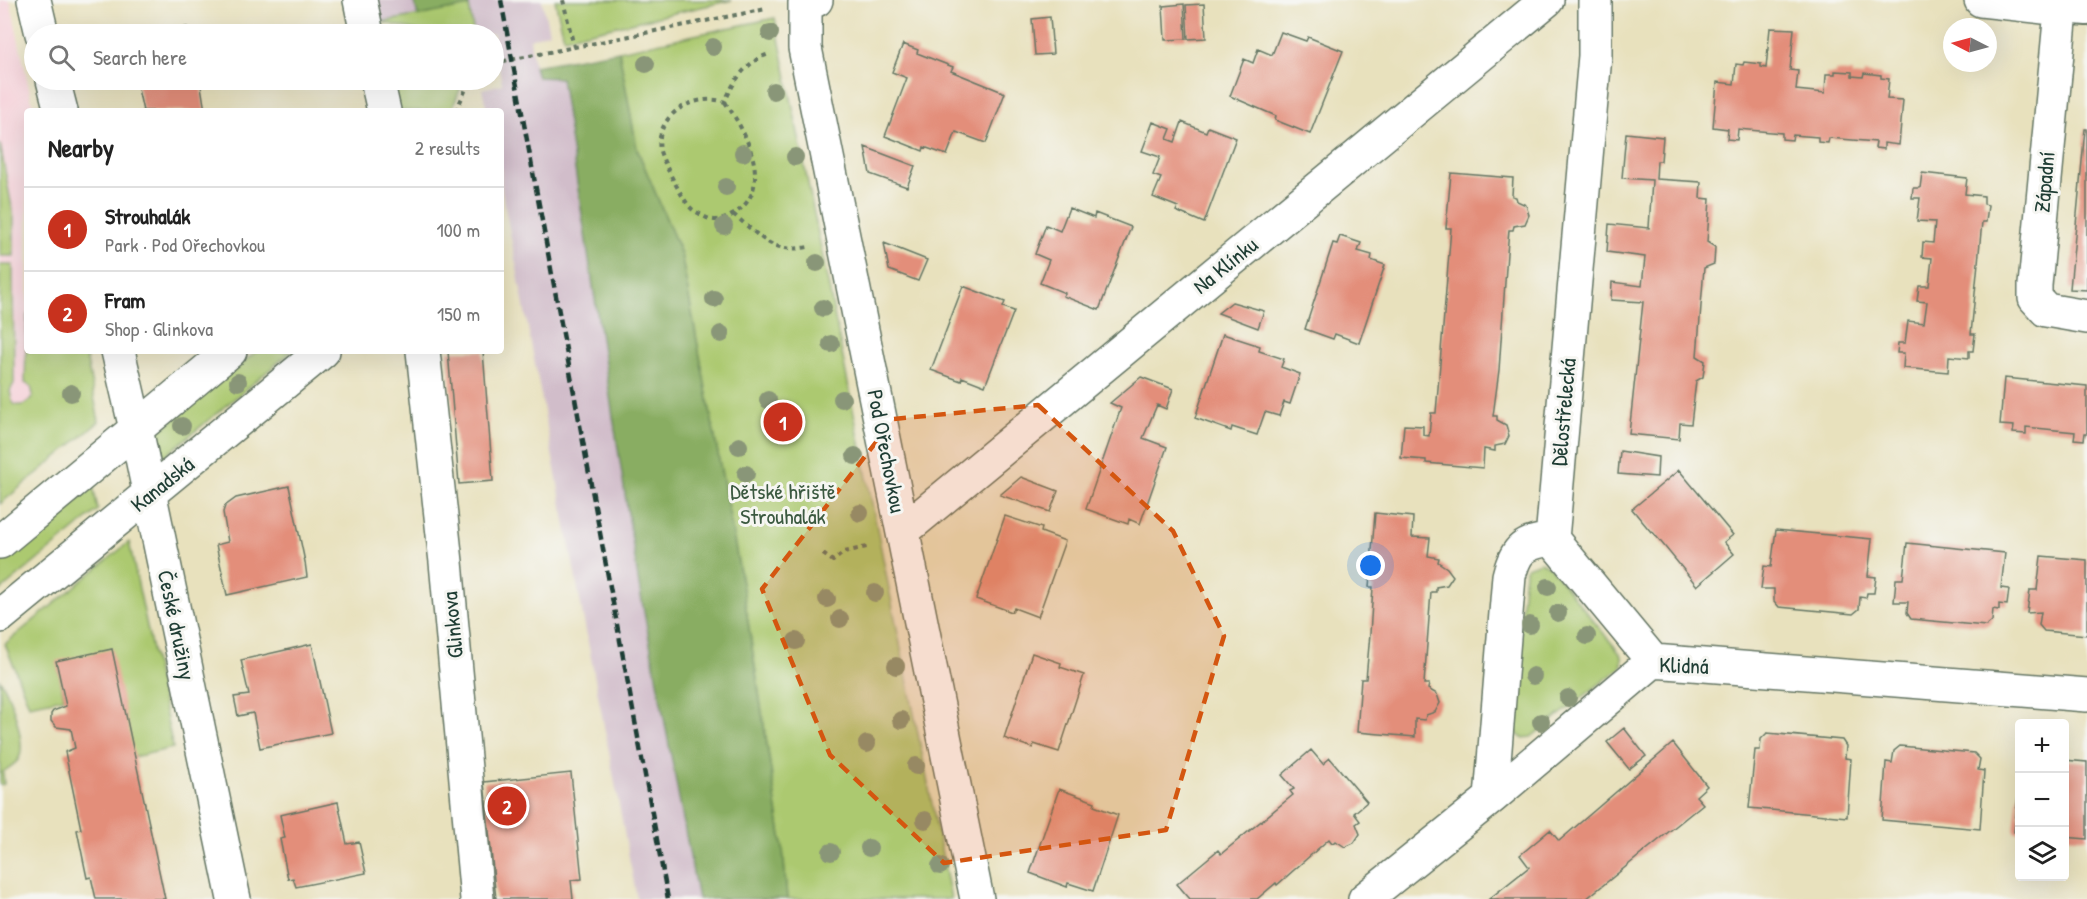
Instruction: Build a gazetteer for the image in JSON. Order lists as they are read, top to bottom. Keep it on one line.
{"streets":{"street":["Západní","Na Klínku","Dělostřelecká","Pod Ořechovkou","Kanadská","České družiny","Glinkova","Klidná"]},"crossings":[["Na Klínku","Pod Ořechovkou"],["Kanadská","České družiny"]],"parks":["Dětské hřiště Strouhalák"],"north":"left","page":{"search":"Search here","heading":["Nearby","2 results"],"list":[{"mark":"1","name":"Strouhalák","note":"Park · Pod Ořechovkou","value":"100 m"},{"mark":"2","name":"Fram","note":"Shop · Glinkova","value":"150 m"}],"pins":["1","2"],"map_buttons":["+","−"]}}
